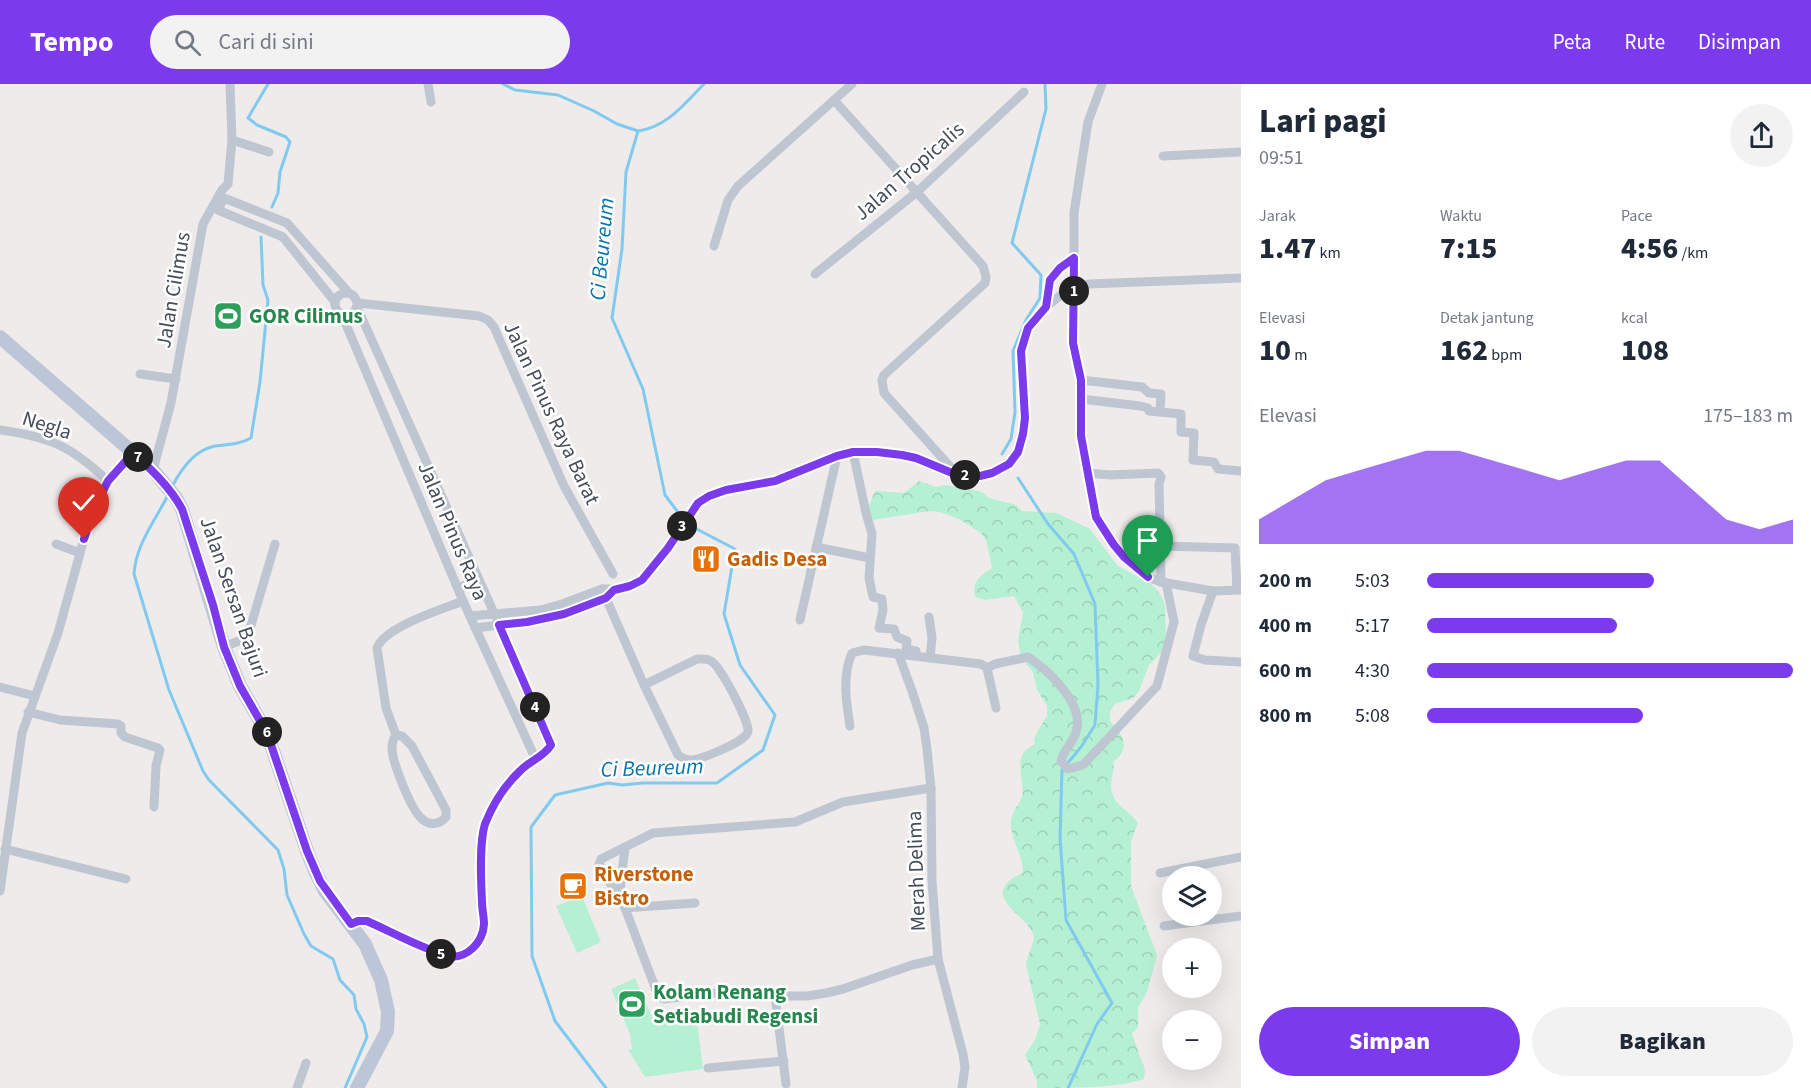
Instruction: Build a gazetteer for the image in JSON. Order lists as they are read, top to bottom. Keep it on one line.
{"streets":{"main road":["Jalan Sersan Bajuri"],"street":["Jalan Tropicalis","Jalan Cilimus","Jalan Pinus Raya Barat","Negla","Jalan Pinus Raya","Merah Delima"]},"crossings":[["Jalan Cilimus","Jalan Sersan Bajuri"],["Jalan Pinus Raya Barat","Jalan Pinus Raya"]],"water":["Ci Beureum"],"places":{"sports":["GOR Cilimus","Kolam Renang Setiabudi Regensi"],"restaurant":["Gadis Desa"],"cafe":["Riverstone Bistro"]},"page":{"header":"Tempo","search":"Cari di sini","nav":["Peta","Rute","Disimpan"],"heading":["Lari pagi","09:51"],"stats":[["Jarak","1.47 km"],["Waktu","7:15"],["Pace","4:56 /km"],["Elevasi","10 m"],["Detak jantung","162 bpm"],["kcal","108"]],"pins":["1","7","2","3","4","6","5"],"chart":["Elevasi","175–183 m"],"list":[{"name":"200 m","note":"5:03"},{"name":"400 m","note":"5:17"},{"name":"600 m","note":"4:30"},{"name":"800 m","note":"5:08"}],"map_buttons":["+","−"],"buttons":["Simpan","Bagikan"]}}
